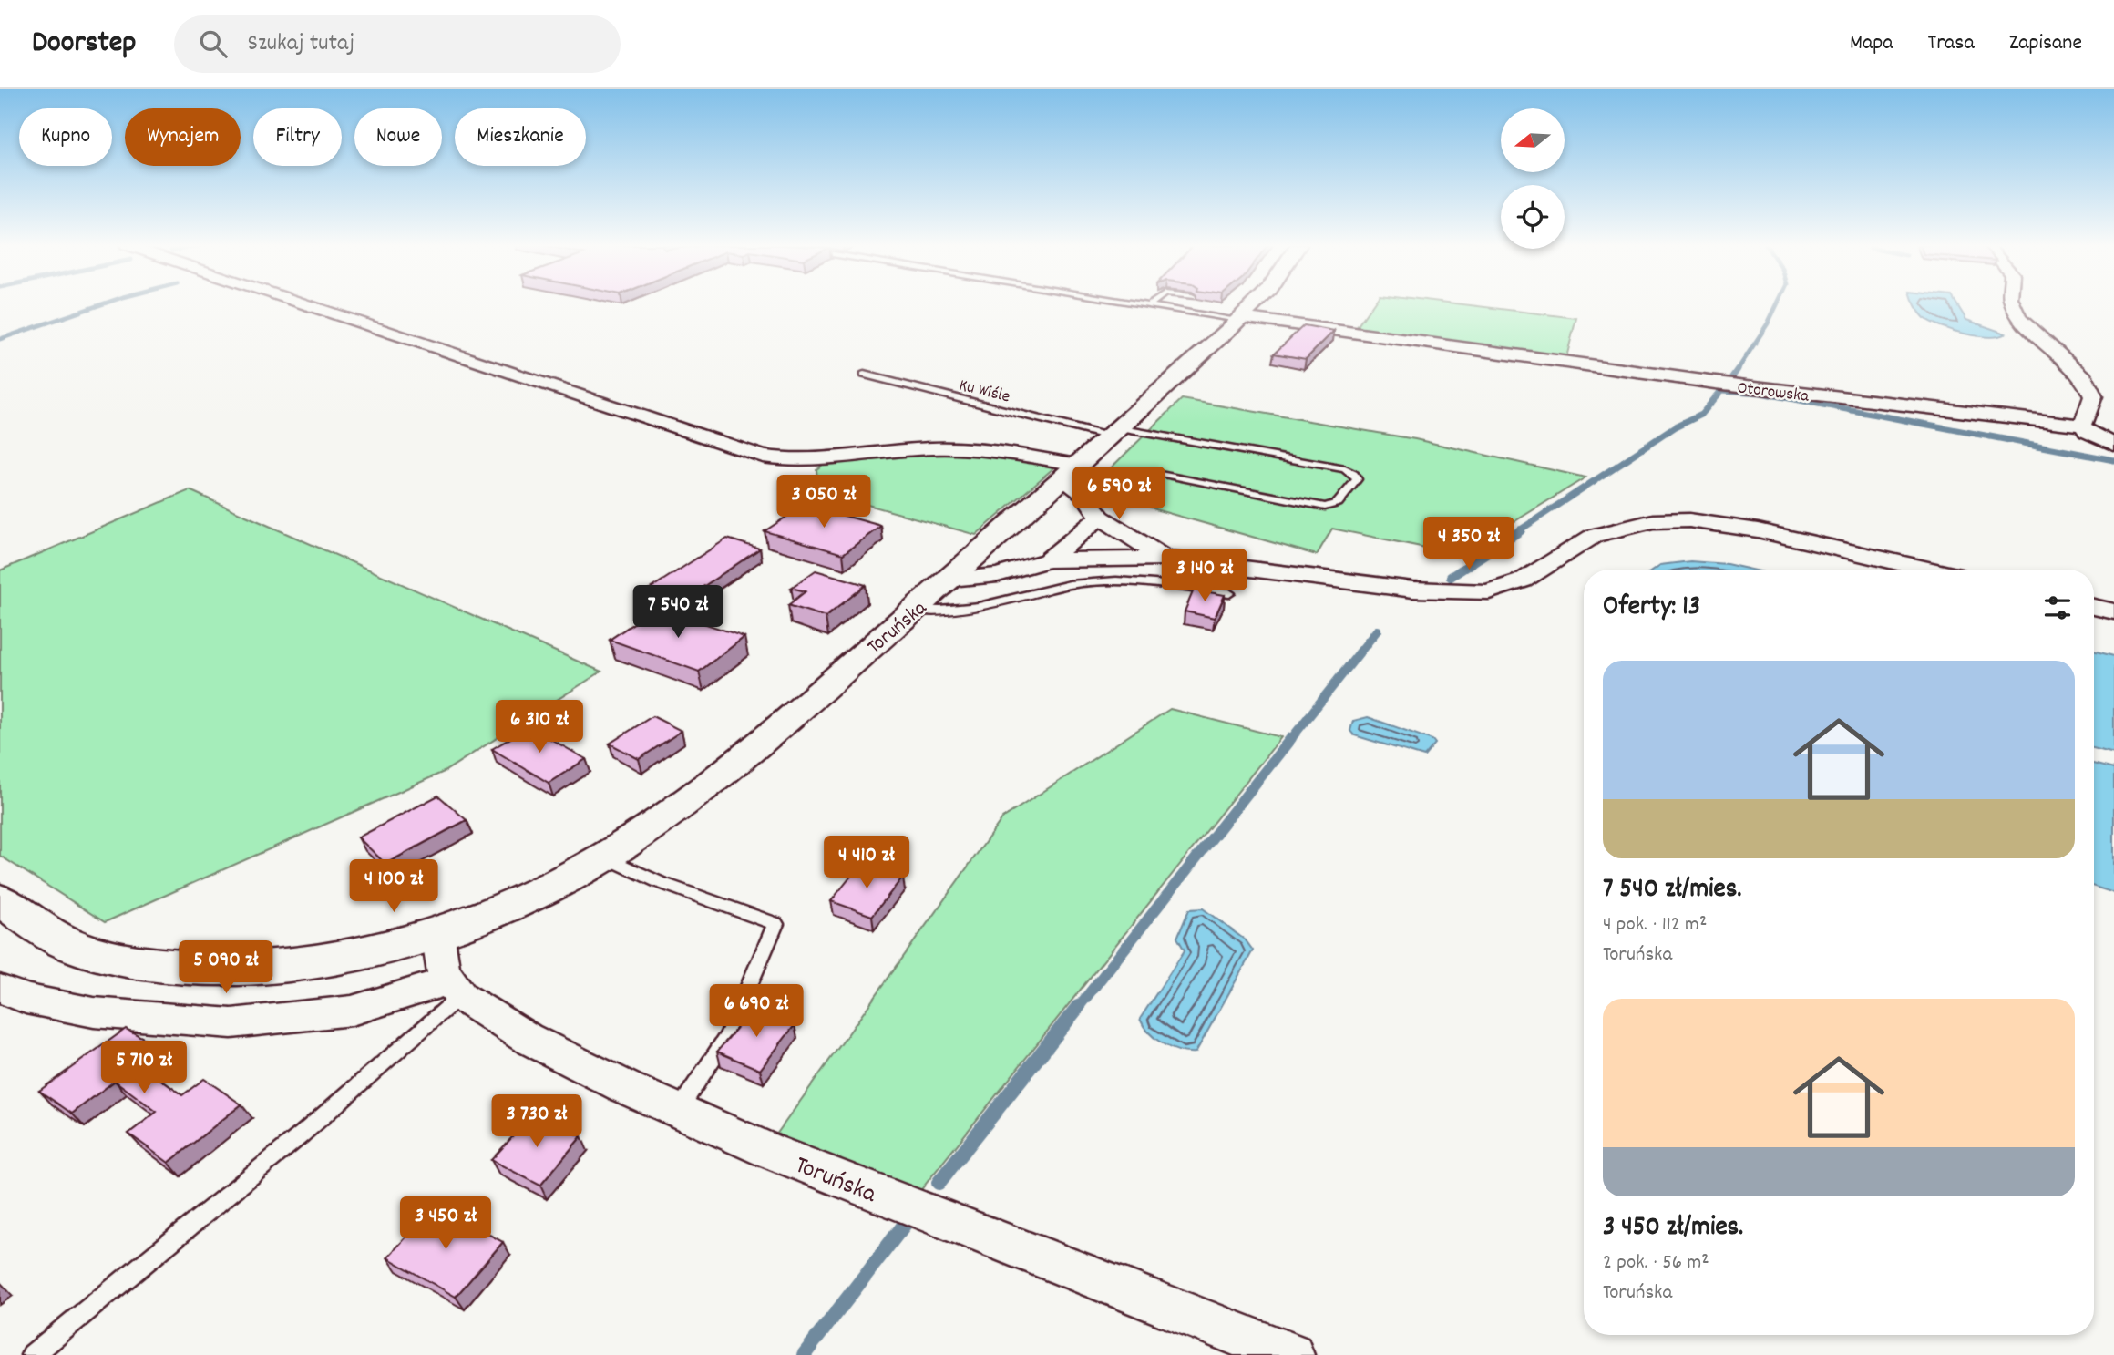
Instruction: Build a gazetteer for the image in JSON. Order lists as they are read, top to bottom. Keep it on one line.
{"streets":{"street":["Otorowska","Toruńska"],"lane":["Ku Wiśle"]},"crossings":[["Ku Wiśle","Toruńska"],["Otorowska","Toruńska"]],"north":"left","page":{"header":"Doorstep","search":"Szukaj tutaj","nav":["Mapa","Trasa","Zapisane"],"chip":["Kupno","Wynajem","Filtry","Nowe","Mieszkanie"],"price":["6 590 zł","3 050 zł","4 350 zł","3 140 zł","7 540 zł","6 310 zł","4 410 zł","4 100 zł","5 090 zł","6 690 zł","5 710 zł","3 730 zł","3 450 zł"],"heading":"Oferty: 13","list":[{"name":"7 540 zł/mies.","note":"4 pok. · 112 m² · Toruńska"},{"name":"3 450 zł/mies.","note":"2 pok. · 56 m² · Toruńska"}]}}
